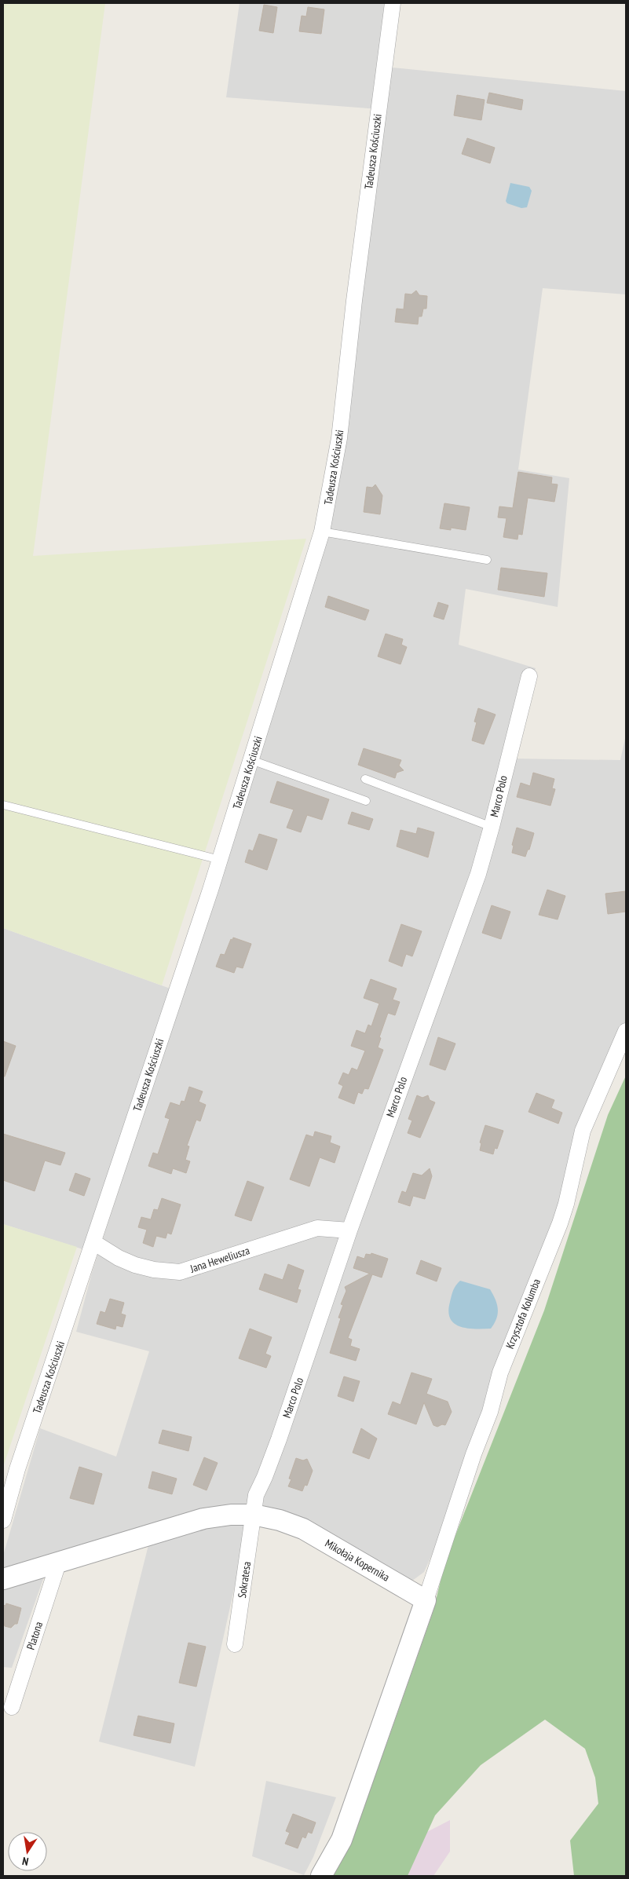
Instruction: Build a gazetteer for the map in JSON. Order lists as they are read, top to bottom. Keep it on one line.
{"streets":{"street":["Tadeusza Kościuszki","Marco Polo","Jana Heweliusza","Krzysztofa Kolumba","Mikołaja Kopernika","Sokratesa","Platona"]},"crossings":[["Tadeusza Kościuszki","Jana Heweliusza"],["Marco Polo","Jana Heweliusza"],["Marco Polo","Mikołaja Kopernika"],["Marco Polo","Sokratesa"],["Krzysztofa Kolumba","Mikołaja Kopernika"],["Mikołaja Kopernika","Sokratesa"],["Mikołaja Kopernika","Platona"]],"north":"bottom"}
